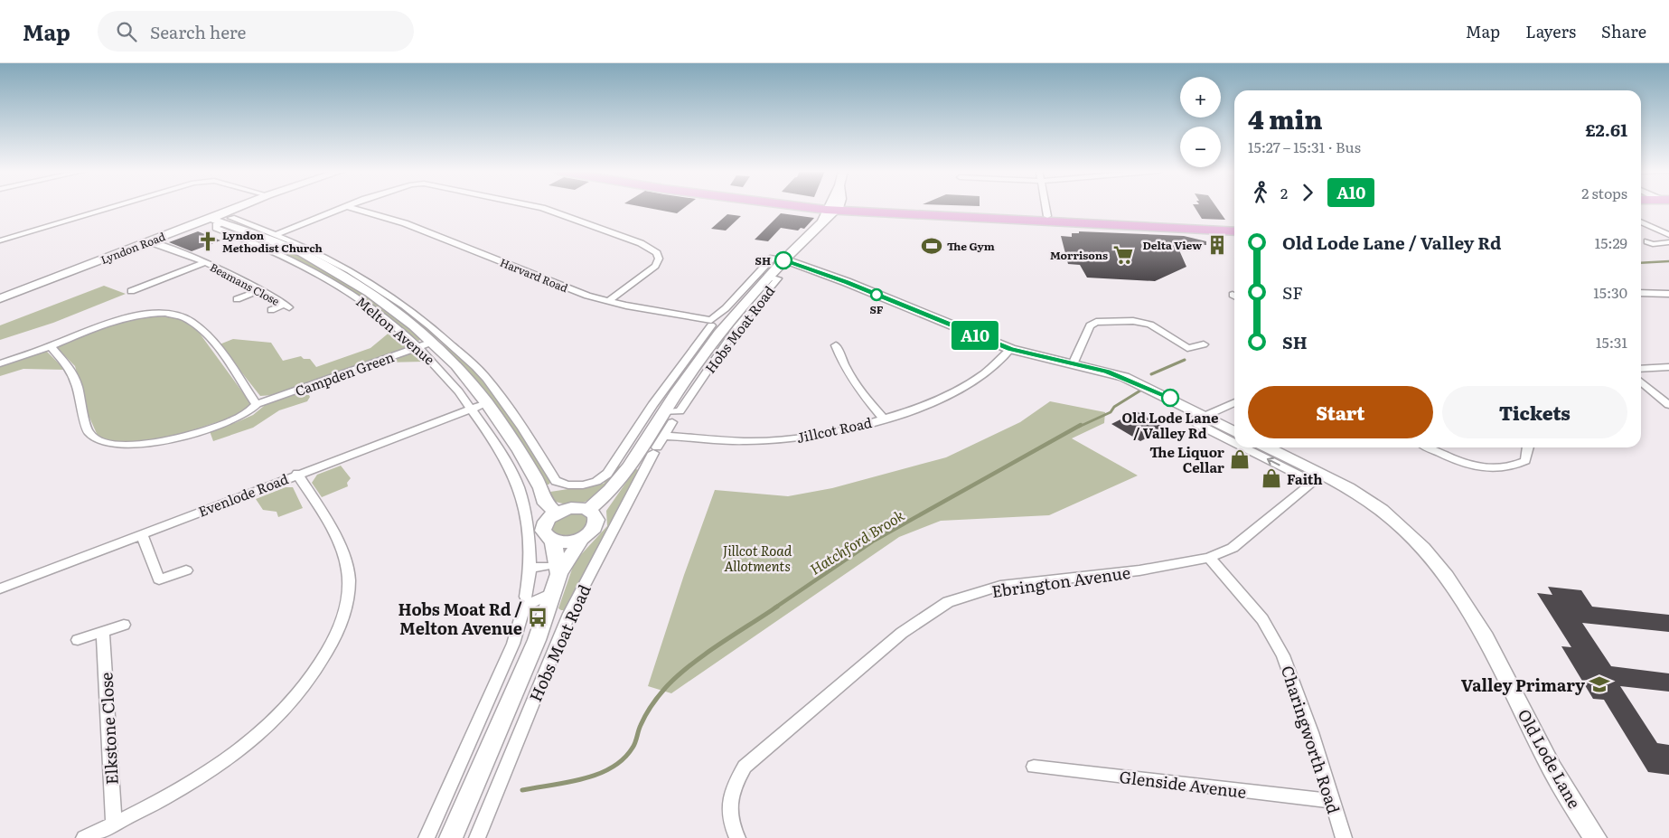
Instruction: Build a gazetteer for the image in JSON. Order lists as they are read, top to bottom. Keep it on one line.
{"streets":{"street":["Lyndon Road","Harvard Road","Beamans Close","Hobs Moat Road","Melton Avenue","Campden Green","Jillcot Road","Evenlode Road","Ebrington Avenue","Elkstone Close","Charingworth Road","Old Lode Lane","Glenside Avenue"]},"crossings":[["Lyndon Road","Beamans Close"],["Lyndon Road","Melton Avenue"],["Harvard Road","Hobs Moat Road"],["Hobs Moat Road","Melton Avenue"],["Hobs Moat Road","Jillcot Road"],["Melton Avenue","Campden Green"],["Melton Avenue","Evenlode Road"],["Ebrington Avenue","Charingworth Road"],["Ebrington Avenue","Old Lode Lane"],["Charingworth Road","Glenside Avenue"]],"water":["Hatchford Brook"],"parks":["Jillcot Road Allotments"],"places":{"church":["Lyndon Methodist Church"],"building":["Delta View"],"sports":["The Gym"],"supermarket":["Morrisons"],"other":["SH","SF","Old Lode Lane / Valley Rd"],"shop":["The Liquor Cellar","Faith"],"bus stop":["Hobs Moat Rd / Melton Avenue"],"school or university":["Valley Primary"]},"lines":["bus line A10"],"page":{"header":"Map","search":"Search here","nav":["Map","Layers","Share"],"on_map":"A10","map_buttons":["+","−"],"heading":["4 min","15:27 – 15:31 · Bus","£2.61"],"legs":["2","A10","2 stops"],"list":[{"name":"Old Lode Lane / Valley Rd","value":"15:29"},{"name":"SF","value":"15:30"},{"name":"SH","value":"15:31"}],"buttons":["Start","Tickets"]}}
